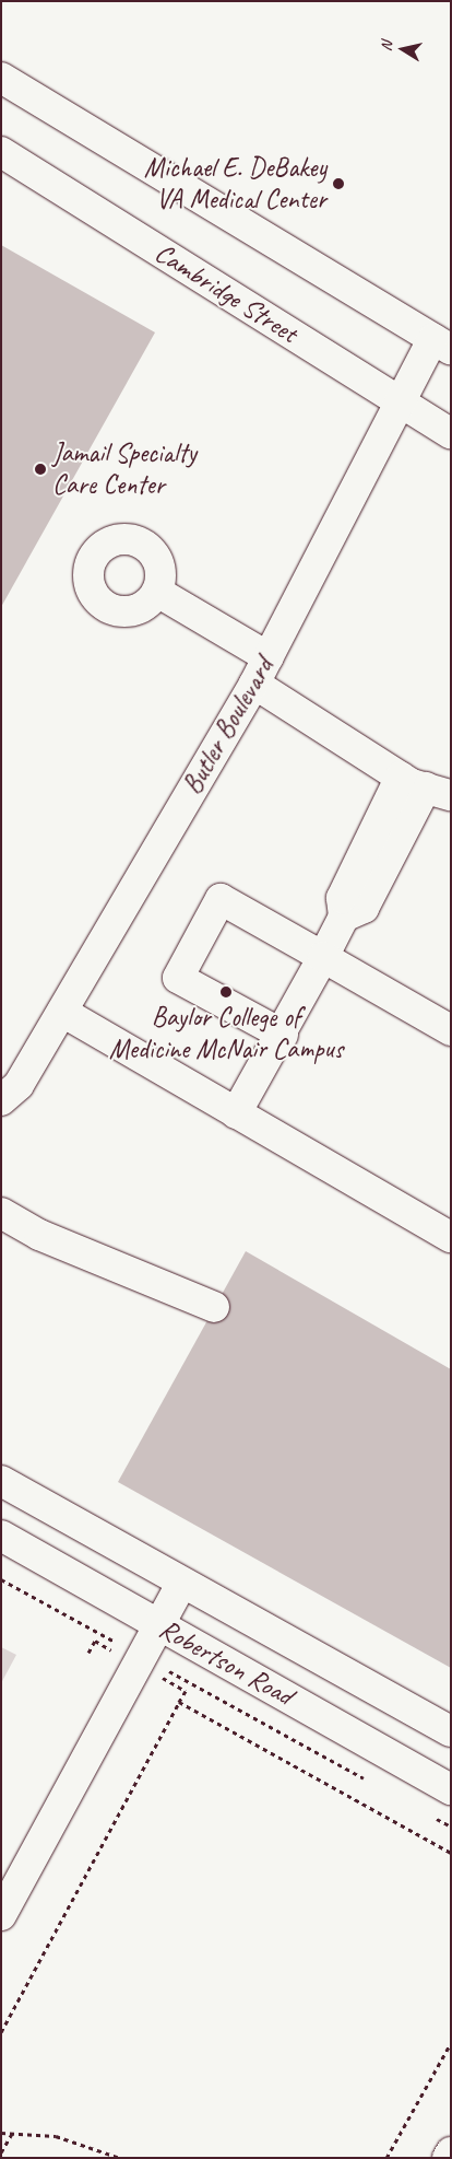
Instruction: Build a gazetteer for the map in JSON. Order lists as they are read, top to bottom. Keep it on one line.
{"streets":{"street":["Cambridge Street","Butler Boulevard","Robertson Road"]},"crossings":[["Cambridge Street","Butler Boulevard"]],"places":["Michael E. DeBakey VA Medical Center","Jamail Specialty Care Center","Baylor College of Medicine McNair Campus"],"north":"left"}
